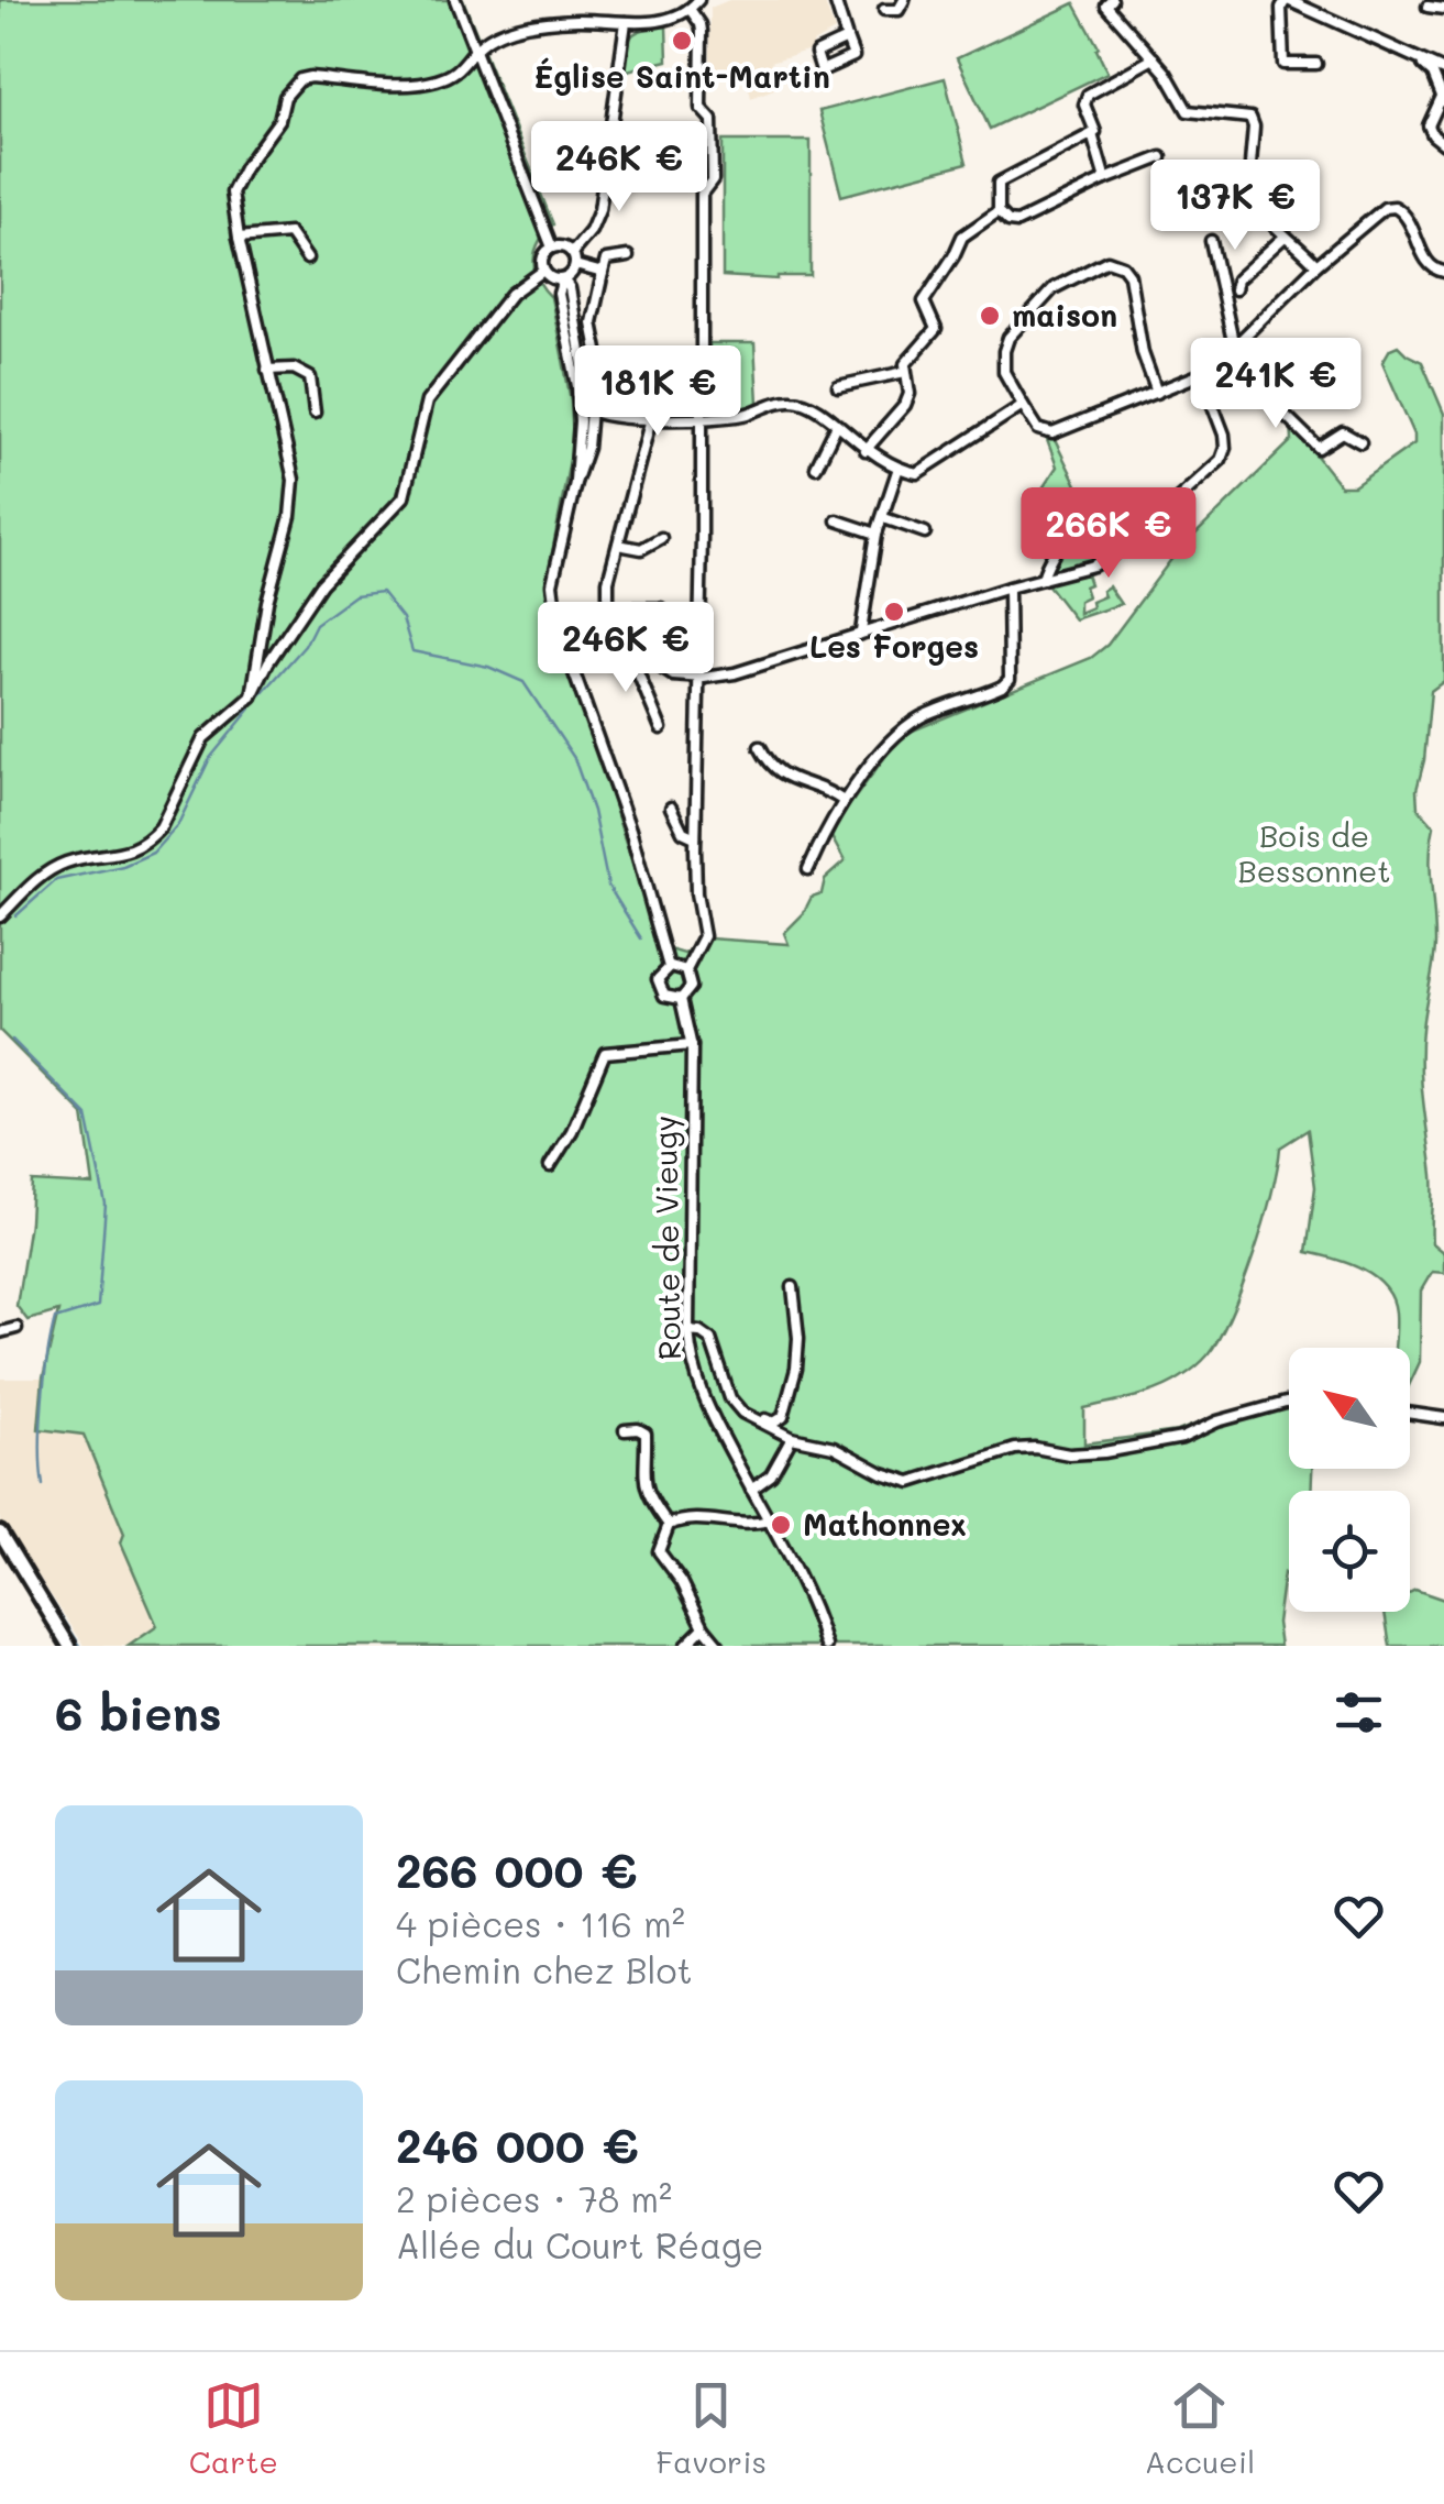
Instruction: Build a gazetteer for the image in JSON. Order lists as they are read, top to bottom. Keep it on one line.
{"streets":{"street":["Route de Vieugy"]},"parks":["Bois de Bessonnet"],"places":["Église Saint-Martin","maison","Les Forges","Mathonnex"],"north":"top left","page":{"price":["246K €","137K €","241K €","181K €","266K €","246K €"],"heading":"6 biens","list":[{"name":"266 000 €","note":"4 pièces · 116 m² · Chemin chez Blot"},{"name":"246 000 €","note":"2 pièces · 78 m² · Allée du Court Réage"}],"tabs":["Carte","Favoris","Accueil"]}}
